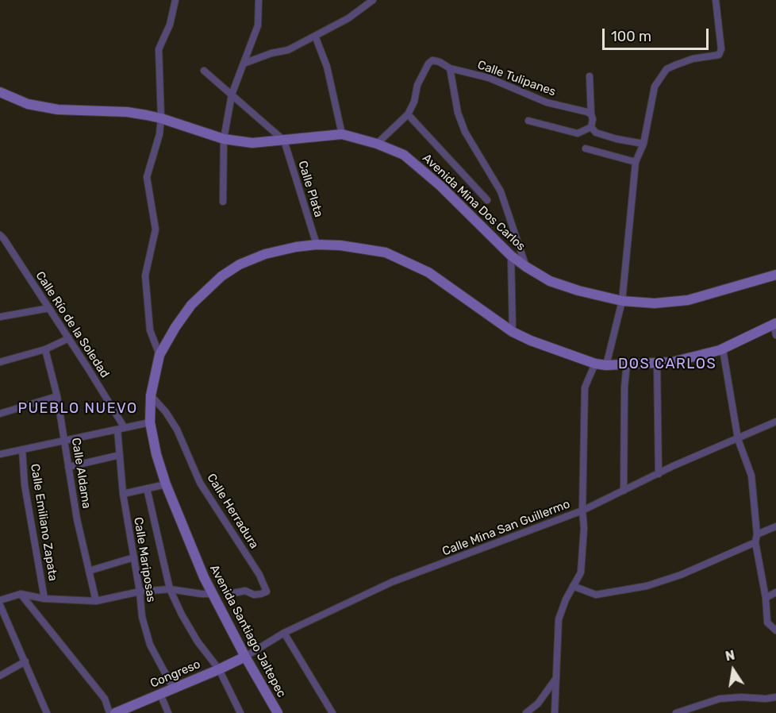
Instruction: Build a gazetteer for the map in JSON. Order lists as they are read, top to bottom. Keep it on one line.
{"streets":{"street":["Calle Tulipanes","Calle Plata","Avenida Mina Dos Carlos","Calle Río de la Soledad","Calle Aldama","Calle Herradura","Calle Emiliano Zapata","Calle Mina San Guillermo","Calle Mariposas","Avenida Santiago Jaltepec","Congreso"]},"crossings":[["Calle Plata","Avenida Mina Dos Carlos"],["Calle Plata","Avenida Santiago Jaltepec"],["Calle Río de la Soledad","Calle Mariposas"],["Calle Herradura","Avenida Santiago Jaltepec"],["Calle Mina San Guillermo","Avenida Santiago Jaltepec"],["Calle Mina San Guillermo","Congreso"],["Calle Mariposas","Congreso"],["Avenida Santiago Jaltepec","Congreso"]],"districts":["DOS CARLOS","PUEBLO NUEVO"],"scale_bar":"100 m","north":"top"}
